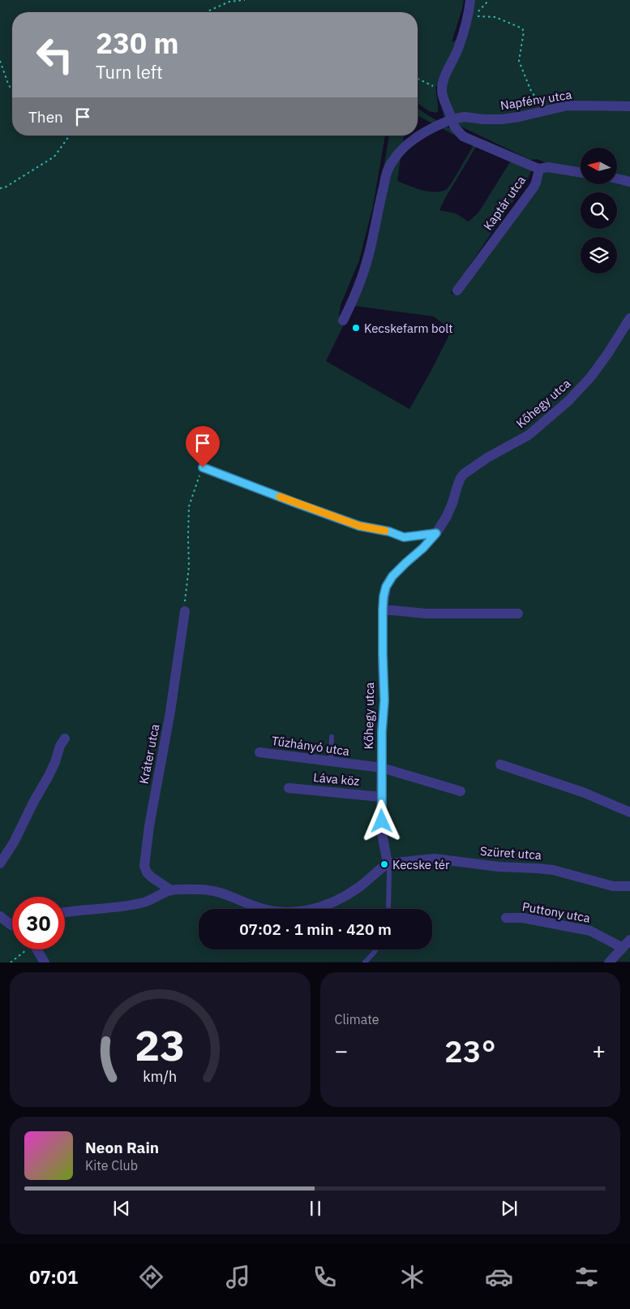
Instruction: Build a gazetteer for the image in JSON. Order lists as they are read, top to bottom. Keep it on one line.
{"streets":{"street":["Napfény utca","Kaptár utca","Kőhegy utca","Tűzhányó utca","Kráter utca","Láva köz","Szüret utca","Puttony utca"]},"crossings":[["Kőhegy utca","Tűzhányó utca"],["Kőhegy utca","Láva köz"],["Kőhegy utca","Szüret utca"]],"places":["Kecskefarm bolt","Kecske tér"],"north":"left","page":{"turn":["230 m","Turn left"],"then":"Then","limit":"30","trip":"07:02 · 1 min · 420 m","tile":"Climate","heat":["−","23°","+"],"song":["Neon Rain","Kite Club"],"tabs":"07:01","gauge":["23","km/h"]}}
